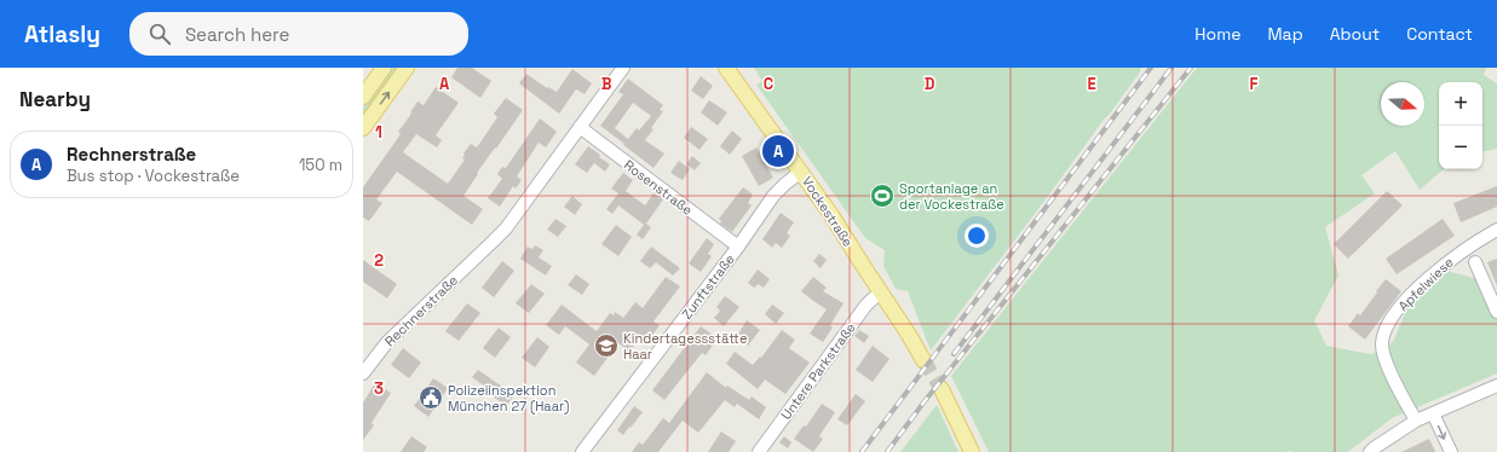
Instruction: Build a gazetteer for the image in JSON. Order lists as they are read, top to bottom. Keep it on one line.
{"streets":{"main road":["Vockestraße"],"street":["Rosenstraße","Apfelwiese","Zunftstraße","Rechnerstraße","Untere Parkstraße"]},"crossings":[["Rosenstraße","Zunftstraße"],["Rosenstraße","Rechnerstraße"],["Vockestraße","Zunftstraße"],["Vockestraße","Untere Parkstraße"]],"places":{"sports":["Sportanlage an der Vockestraße"],"school or university":["Kindertagessstätte Haar"],"public building":["Polizeiinspektion München 27 (Haar)"]},"north":"right","page":{"header":"Atlasly","search":"Search here","nav":["Home","Map","About","Contact"],"heading":"Nearby","map_buttons":["+","−"],"list":[{"mark":"A","name":"Rechnerstraße","note":"Bus stop · Vockestraße","value":"150 m"}],"pins":"A"},"grid":{"columns":["A","B","C","D","E","F"],"rows":["1","2","3"]}}
